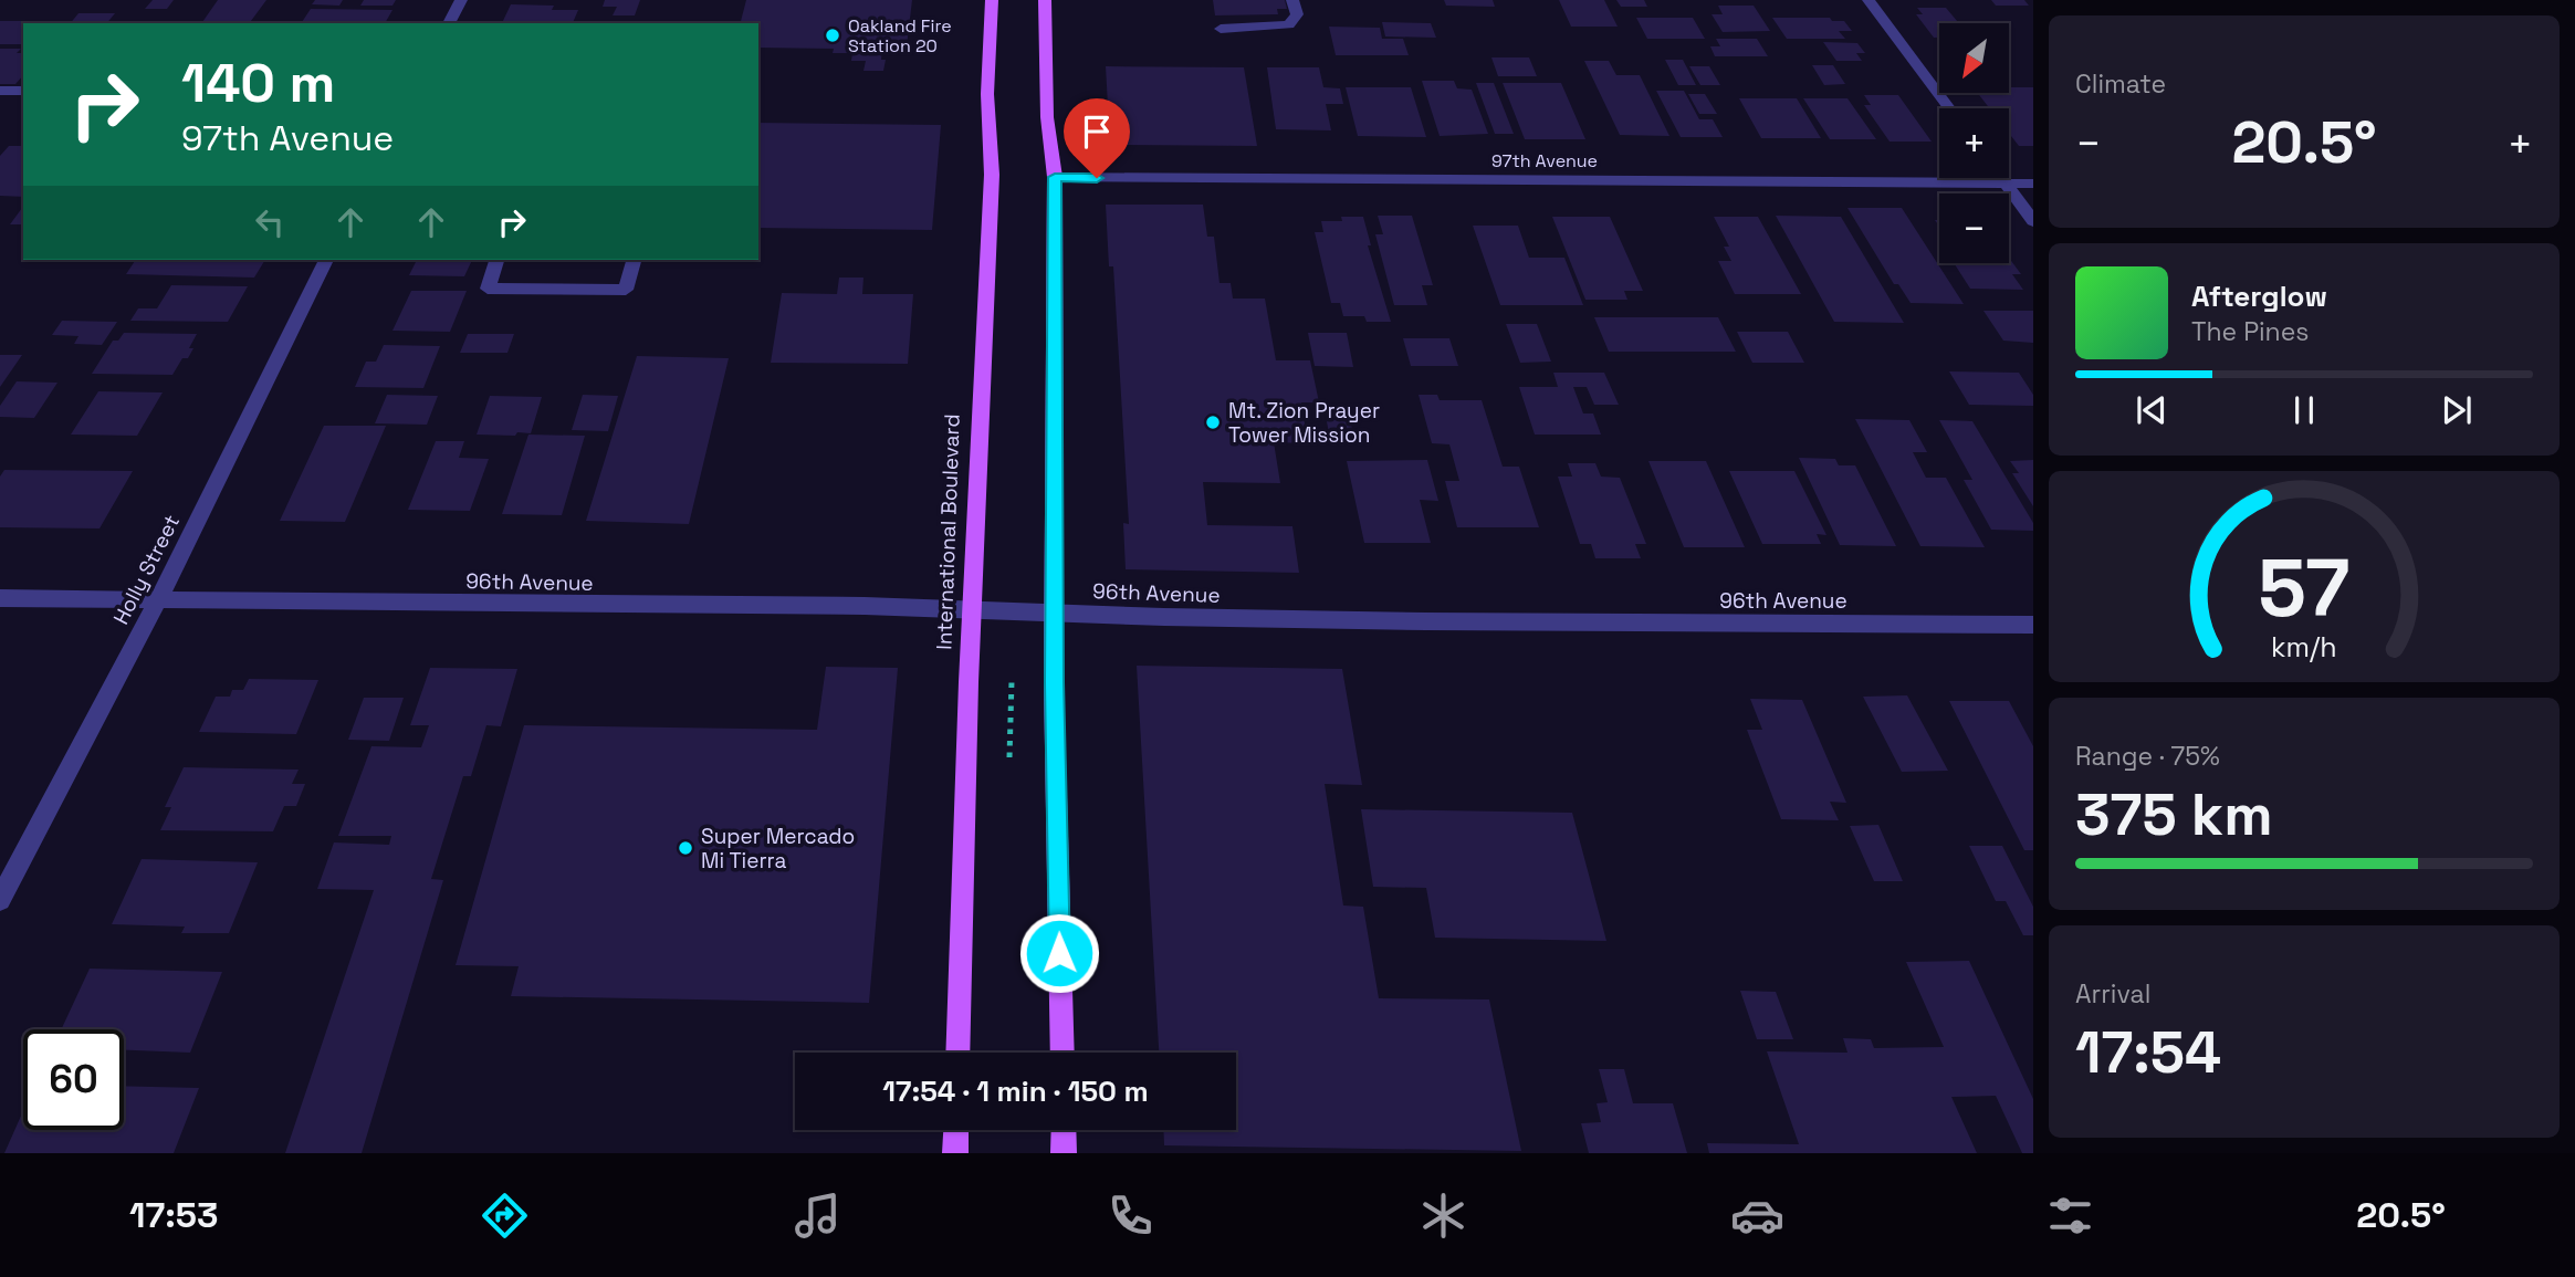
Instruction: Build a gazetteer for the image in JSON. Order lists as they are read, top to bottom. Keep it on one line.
{"streets":{"main road":["International Boulevard"],"street":["97th Avenue","Holly Street","96th Avenue"]},"crossings":[["International Boulevard","96th Avenue"],["Holly Street","96th Avenue"]],"places":["Oakland Fire Station 20","Mt. Zion Prayer Tower Mission","Super Mercado Mi Tierra"],"north":"bottom left","page":{"tile":["Climate",["Range · 75%","375 km"],["Arrival","17:54"]],"map_buttons":["+","−"],"turn":["140 m","97th Avenue"],"heat":["−","20.5°","+"],"song":["Afterglow","The Pines"],"limit":"60","trip":"17:54 · 1 min · 150 m","tabs":["17:53","20.5°"],"gauge":["57","km/h"]}}
